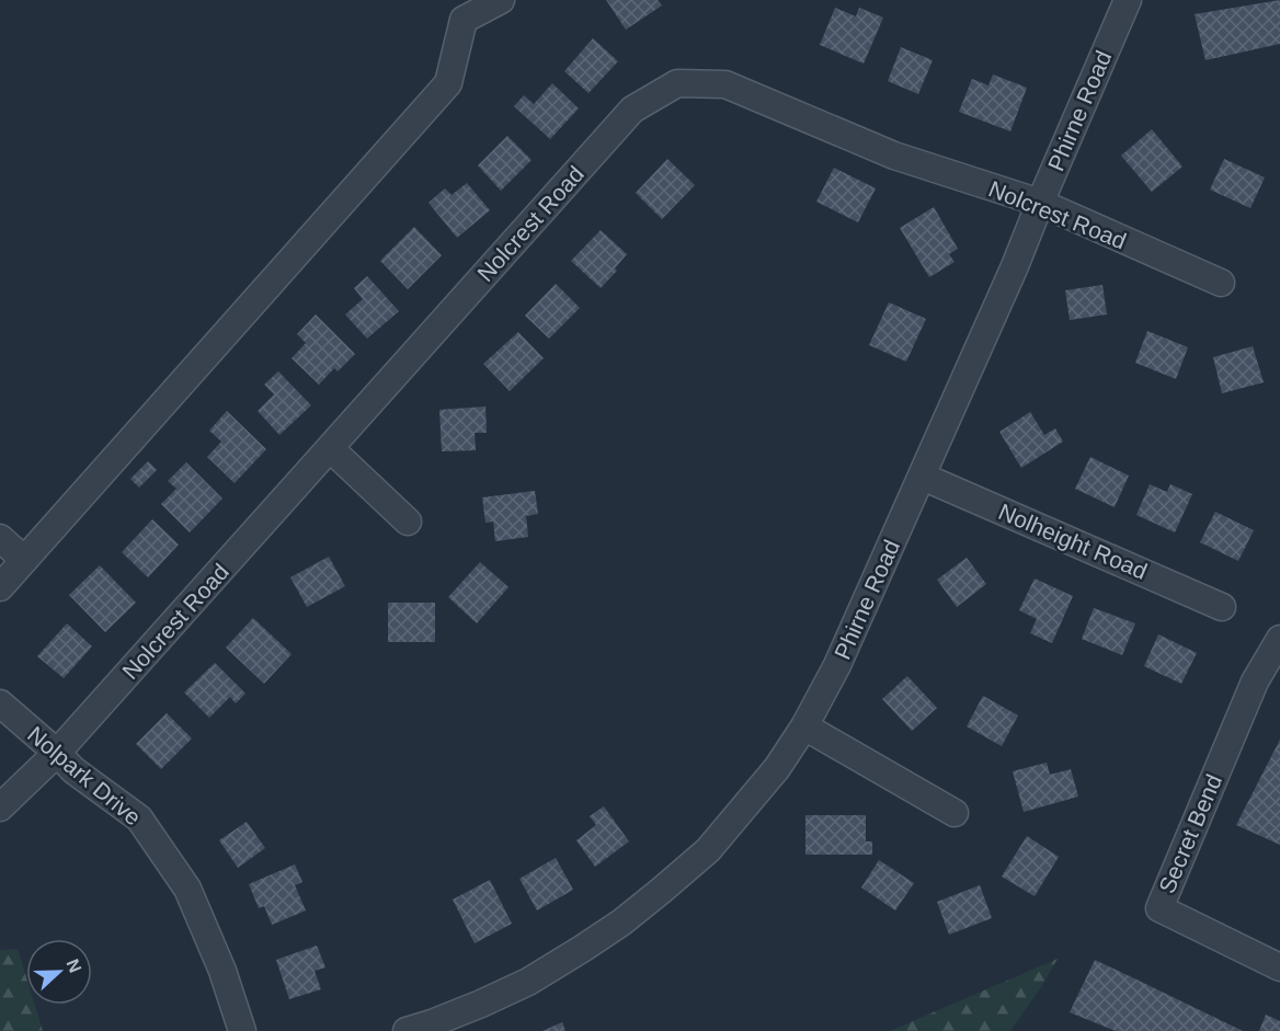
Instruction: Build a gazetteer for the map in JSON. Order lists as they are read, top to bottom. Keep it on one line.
{"streets":{"street":["Phirne Road","Nolcrest Road","Nolheight Road","Nolpark Drive","Secret Bend"]},"crossings":[["Phirne Road","Nolcrest Road"],["Phirne Road","Nolheight Road"],["Nolcrest Road","Nolpark Drive"]],"north":"right"}
